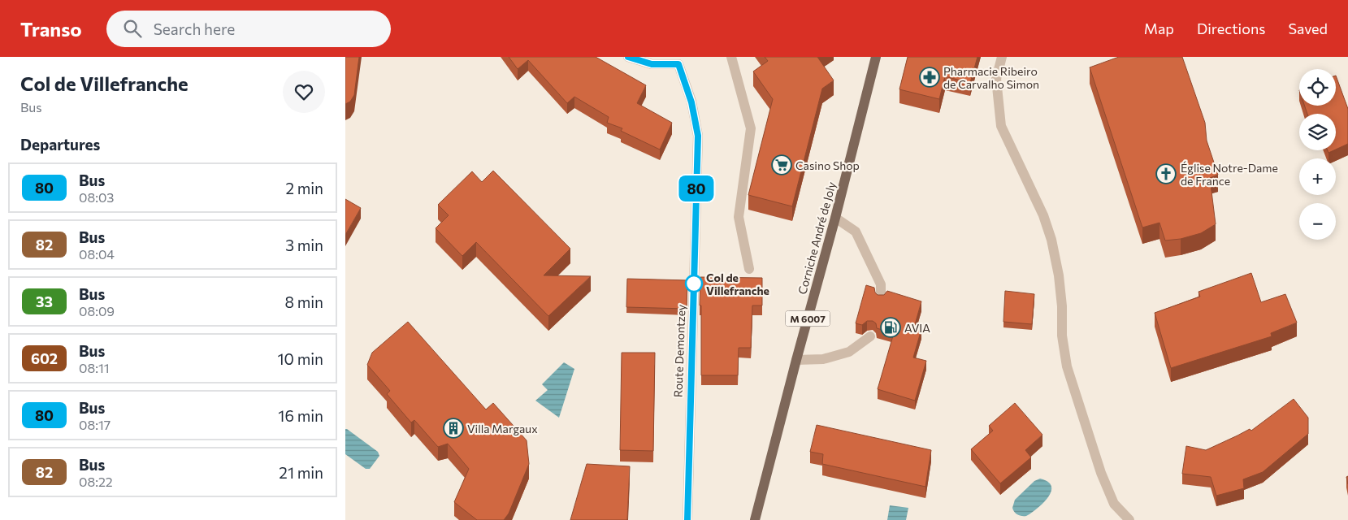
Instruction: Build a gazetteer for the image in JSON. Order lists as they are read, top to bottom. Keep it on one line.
{"streets":{"main road":["Corniche André de Joly","M 6007"],"street":["Route Demontzey"]},"places":{"pharmacy":["Pharmacie Ribeiro de Carvalho Simon"],"supermarket":["Casino Shop"],"church":["Église Notre-Dame de France"],"other":["Col de Villefranche"],"fuel station":["AVIA"],"building":["Villa Margaux"]},"lines":["bus line 80"],"page":{"header":"Transo","search":"Search here","nav":["Map","Directions","Saved"],"heading":[["Col de Villefranche","Bus"],"Departures"],"on_map":"80","map_buttons":["+","−"],"list":[{"mark":"80","name":"Bus","note":"08:03","value":"2 min"},{"mark":"82","name":"Bus","note":"08:04","value":"3 min"},{"mark":"33","name":"Bus","note":"08:09","value":"8 min"},{"mark":"602","name":"Bus","note":"08:11","value":"10 min"},{"mark":"80","name":"Bus","note":"08:17","value":"16 min"},{"mark":"82","name":"Bus","note":"08:22","value":"21 min"}]}}
